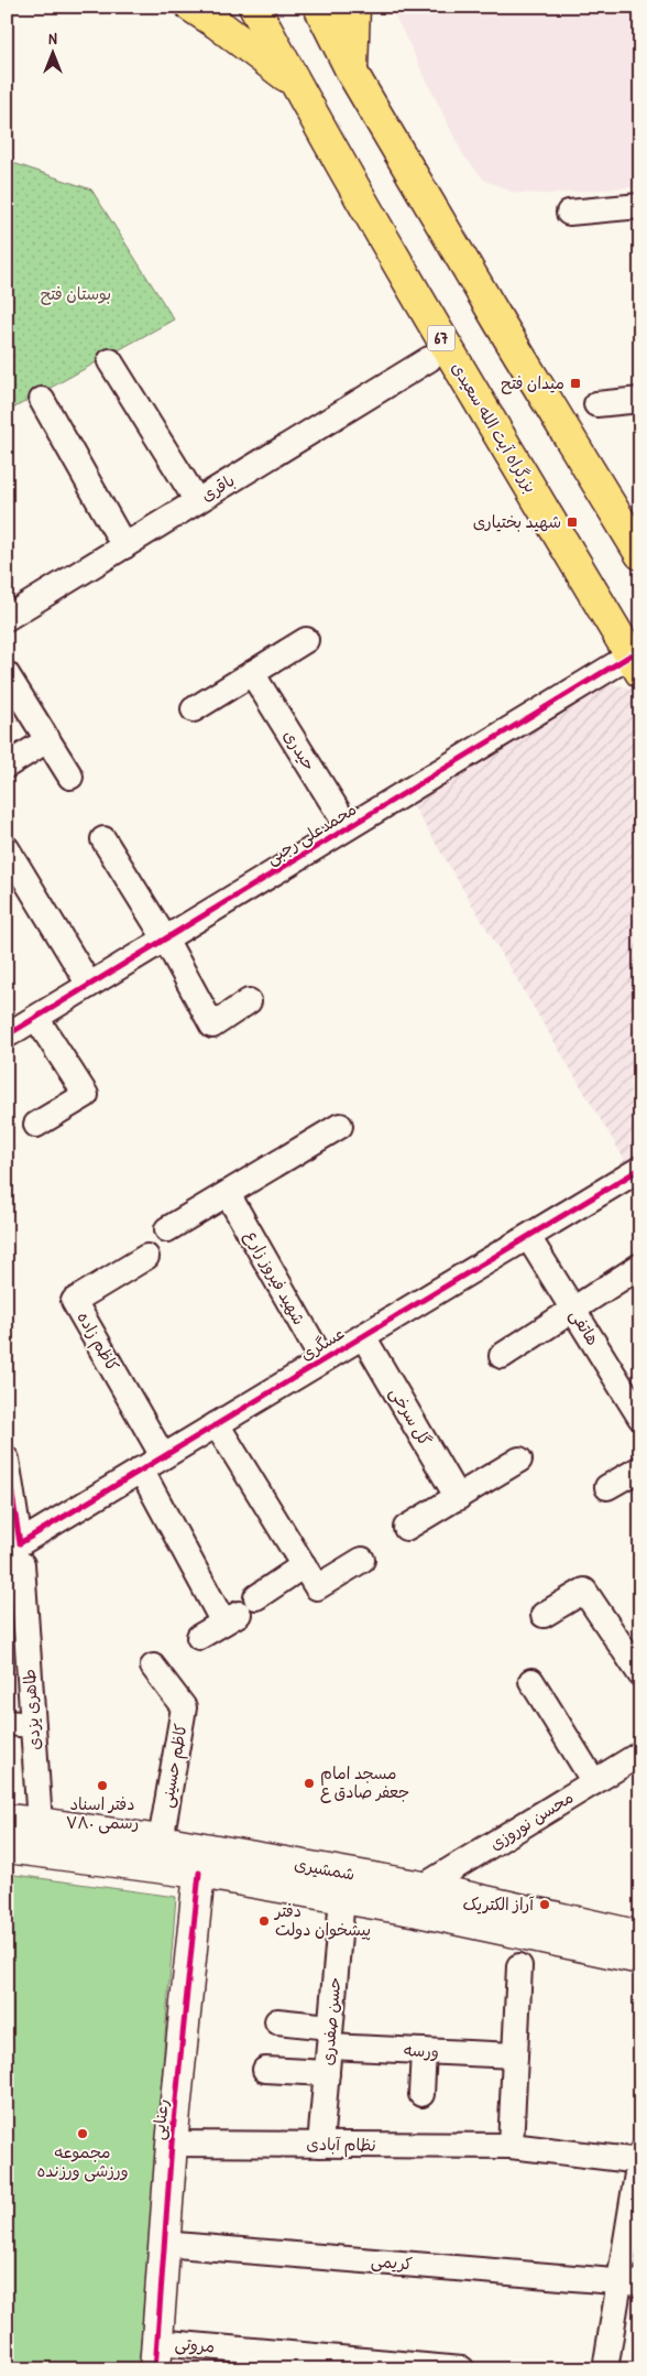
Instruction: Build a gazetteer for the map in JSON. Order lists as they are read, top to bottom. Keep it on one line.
{"streets":{"highway":["67","بزرگراه آیت الله سعیدی"],"main road":["شمشیری","رعنایی"],"street":["باقری","حیدری","محمدعلی رجبی","شهید فیروز زارع","هاتفی","کاظم زاده","عسگری","گل سرخی","طاهری یزدی","کاظم حسینی","محسن نوروزی","حسن صفدری","ورسه","نظام آبادی","کریمی","مروتی"]},"crossings":[["بزرگراه آیت الله سعیدی","محمدعلی رجبی"],["حیدری","محمدعلی رجبی"],["شهید فیروز زارع","عسگری"],["هاتفی","عسگری"],["کاظم زاده","عسگری"],["عسگری","گل سرخی"],["عسگری","طاهری یزدی"],["طاهری یزدی","شمشیری"],["کاظم حسینی","شمشیری"],["محسن نوروزی","شمشیری"],["شمشیری","حسن صفدری"],["شمشیری","رعنایی"],["حسن صفدری","ورسه"],["حسن صفدری","نظام آبادی"],["رعنایی","نظام آبادی"],["رعنایی","کریمی"],["رعنایی","مروتی"]],"parks":["بوستان فتح"],"places":{"transit":["میدان فتح","شهید بختیاری"],"other":["مسجد امام جعفر صادق ع","دفتر اسناد رسمی ۷۸۰","آراز الکتریک","دفتر پیشخوان دولت","مجموعه ورزشی ورزنده"]},"north":"top"}
